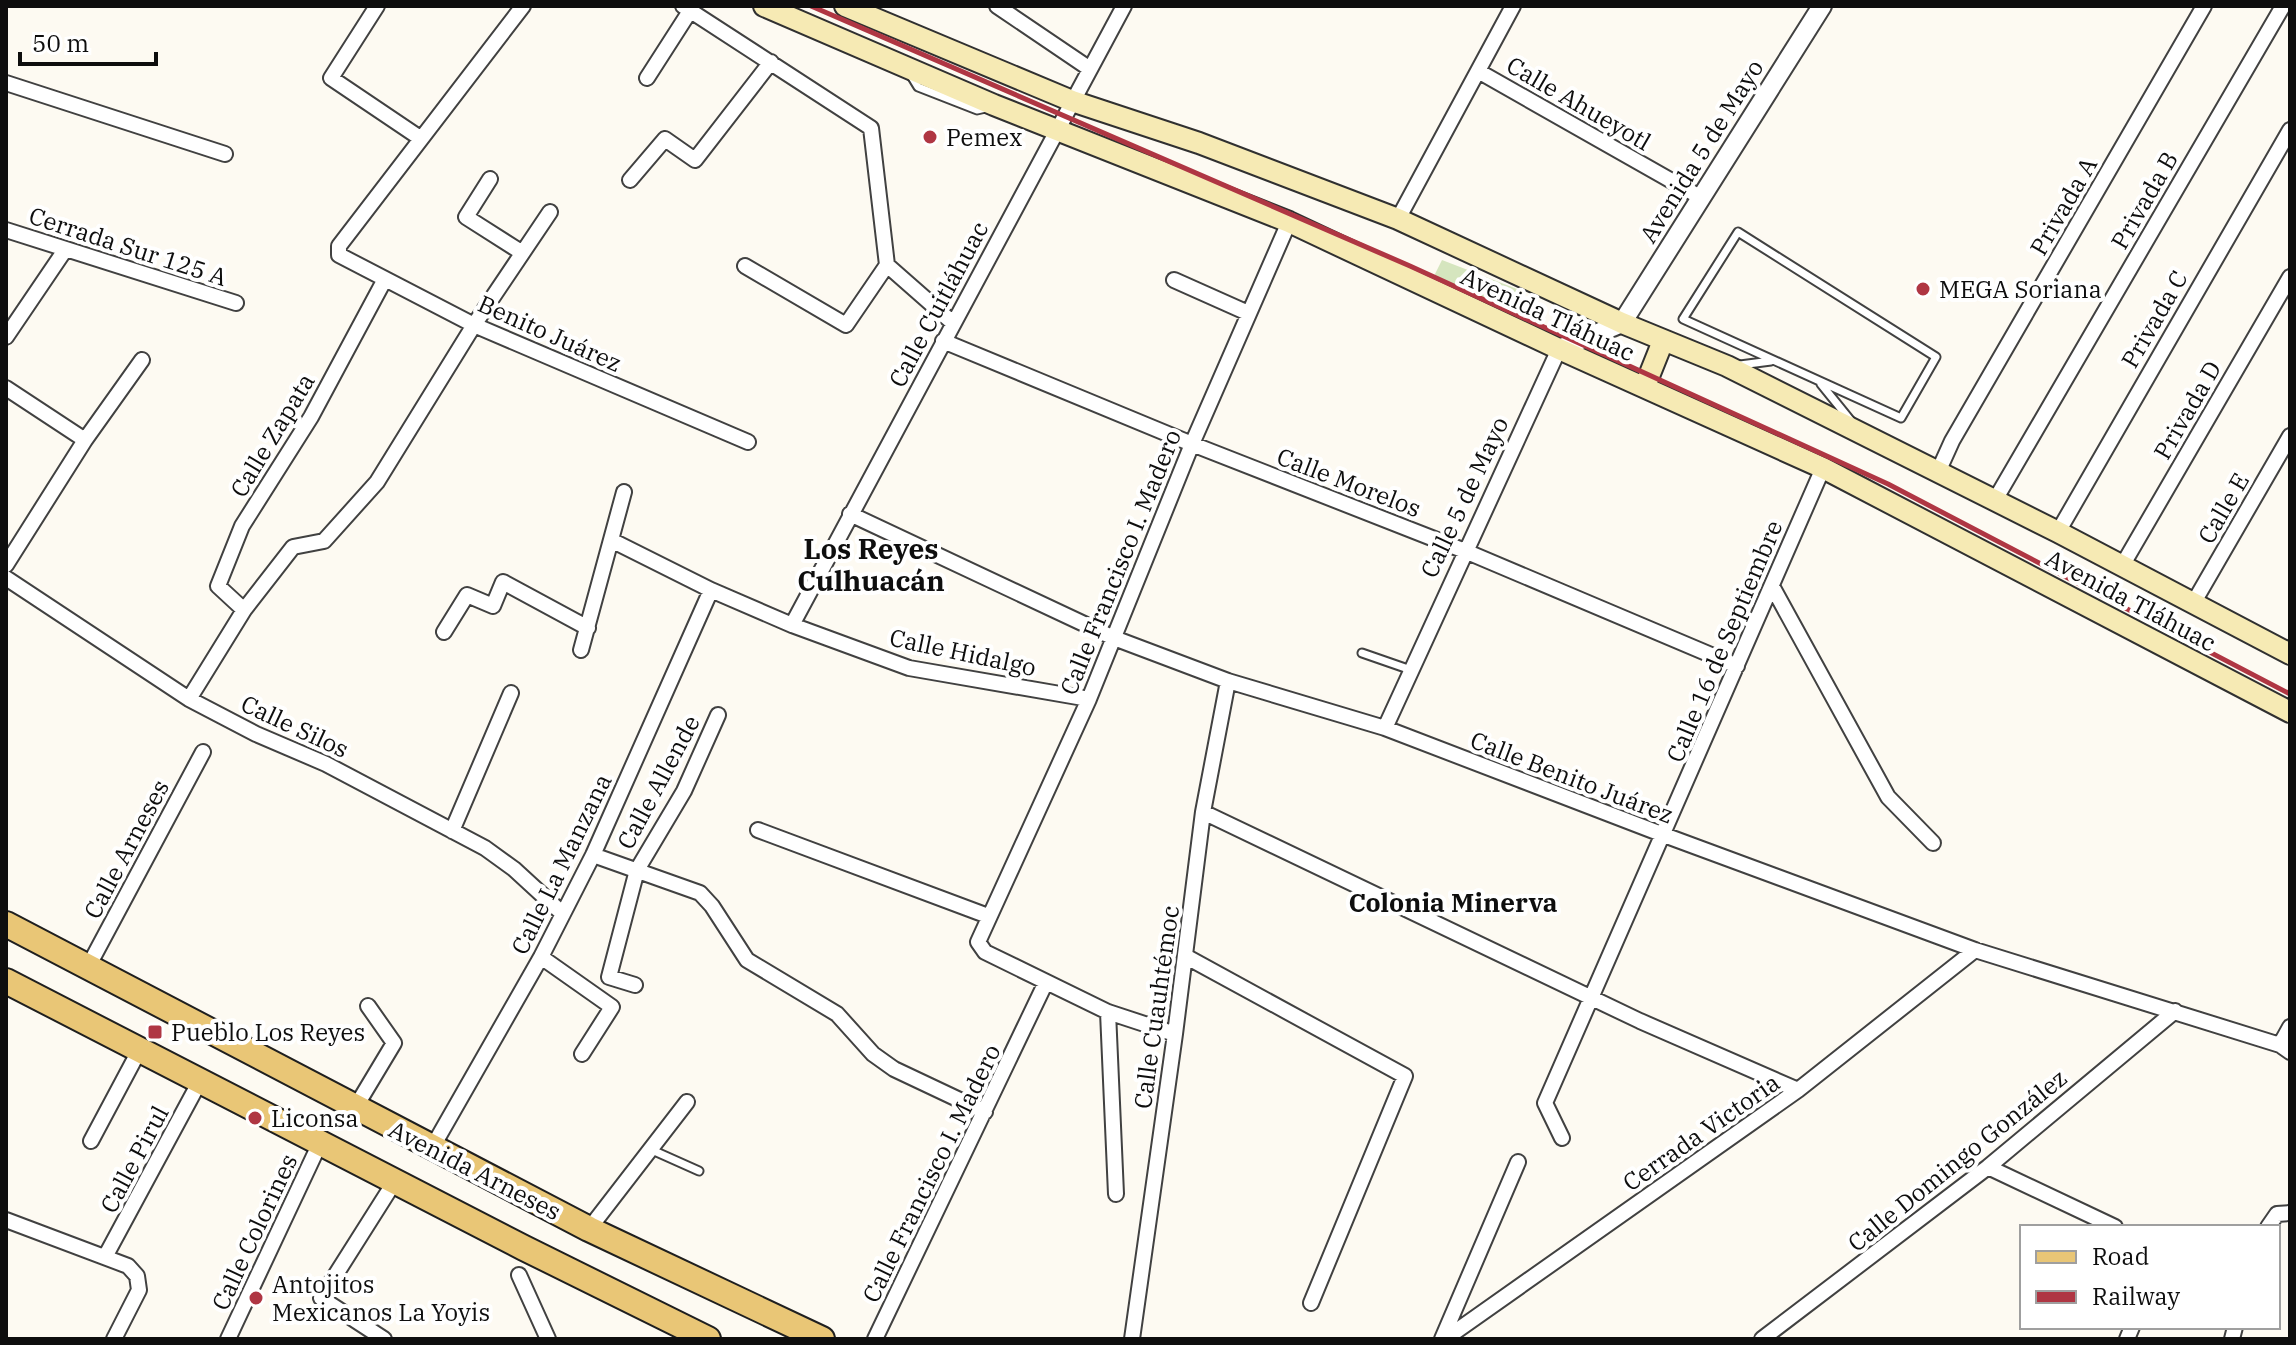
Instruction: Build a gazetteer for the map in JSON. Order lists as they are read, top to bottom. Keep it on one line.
{"streets":{"main road":["Avenida Tláhuac","Avenida Arneses"],"street":["Calle Ahueyotl","Avenida 5 de Mayo","Privada B","Privada A","Cerrada Sur 125 A","Calle Cuitláhuac","Privada C","Benito Juárez","Privada D","Calle Zapata","Calle Morelos","Calle 5 de Mayo","Calle E","Calle Francisco I. Madero","Calle 16 de Septiembre","Calle Hidalgo","Calle Silos","Calle Benito Juárez","Calle Allende","Calle Arneses","Calle La Manzana","Calle Cuauhtémoc","Cerrada Victoria","Calle Pirul","Calle Domingo González","Calle Colorines"]},"crossings":[["Calle Ahueyotl","Avenida 5 de Mayo"],["Avenida 5 de Mayo","Avenida Tláhuac"],["Privada B","Avenida Tláhuac"],["Privada A","Avenida Tláhuac"],["Calle Cuitláhuac","Avenida Tláhuac"],["Calle Cuitláhuac","Calle Morelos"],["Calle Cuitláhuac","Calle Hidalgo"],["Calle Cuitláhuac","Calle Benito Juárez"],["Avenida Tláhuac","Privada C"],["Avenida Tláhuac","Privada D"],["Avenida Tláhuac","Calle 5 de Mayo"],["Avenida Tláhuac","Calle E"],["Avenida Tláhuac","Calle Francisco I. Madero"],["Avenida Tláhuac","Calle 16 de Septiembre"],["Benito Juárez","Calle Zapata"],["Calle Morelos","Calle 5 de Mayo"],["Calle Morelos","Calle Francisco I. Madero"],["Calle Morelos","Calle 16 de Septiembre"],["Calle 5 de Mayo","Calle Benito Juárez"],["Calle Francisco I. Madero","Calle Hidalgo"],["Calle Francisco I. Madero","Calle Benito Juárez"],["Calle Francisco I. Madero","Calle Cuauhtémoc"],["Calle 16 de Septiembre","Calle Benito Juárez"],["Calle Hidalgo","Calle La Manzana"],["Calle Silos","Calle La Manzana"],["Calle Benito Juárez","Calle Cuauhtémoc"],["Calle Benito Juárez","Cerrada Victoria"],["Calle Benito Juárez","Calle Domingo González"],["Calle Arneses","Avenida Arneses"],["Calle La Manzana","Avenida Arneses"],["Calle Pirul","Avenida Arneses"],["Avenida Arneses","Calle Colorines"]],"districts":["Los Reyes Culhuacán","Colonia Minerva"],"places":{"other":["Pemex","MEGA Soriana","Liconsa","Antojitos Mexicanos La Yoyis"],"transit":["Pueblo Los Reyes"]},"legend":["Road","Railway"],"scale_bar":"50 m"}
